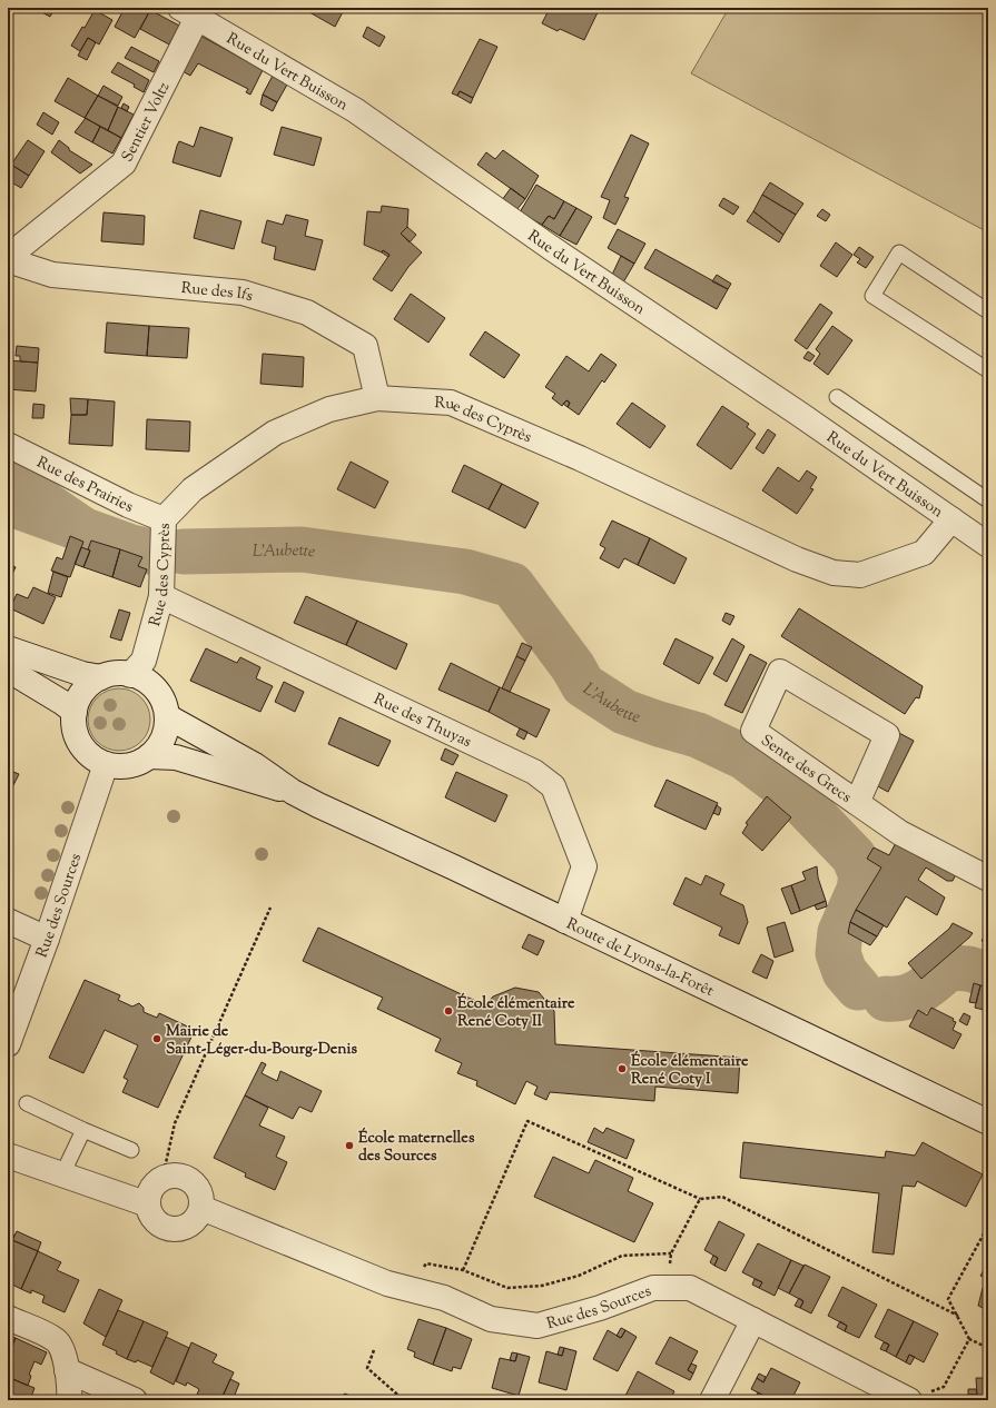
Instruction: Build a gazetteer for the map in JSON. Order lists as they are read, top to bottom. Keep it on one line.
{"streets":{"street":["Rue du Vert Buisson","Sentier Voltz","Rue des Ifs","Rue des Cyprès","Rue des Prairies","Rue des Thuyas","Sente des Grecs","Rue des Sources","Route de Lyons-la-Forêt"]},"crossings":[["Rue du Vert Buisson","Sentier Voltz"],["Rue du Vert Buisson","Rue des Cyprès"],["Rue des Ifs","Rue des Cyprès"],["Rue des Cyprès","Rue des Prairies"],["Rue des Cyprès","Rue des Thuyas"],["Rue des Cyprès","Rue des Sources"],["Rue des Cyprès","Route de Lyons-la-Forêt"],["Rue des Thuyas","Route de Lyons-la-Forêt"],["Rue des Sources","Route de Lyons-la-Forêt"]],"water":["L'Aubette"],"places":["École élémentaire René Coty II","Mairie de Saint-Léger-du-Bourg-Denis","École élémentaire René Coty I","École maternelles des Sources"]}
